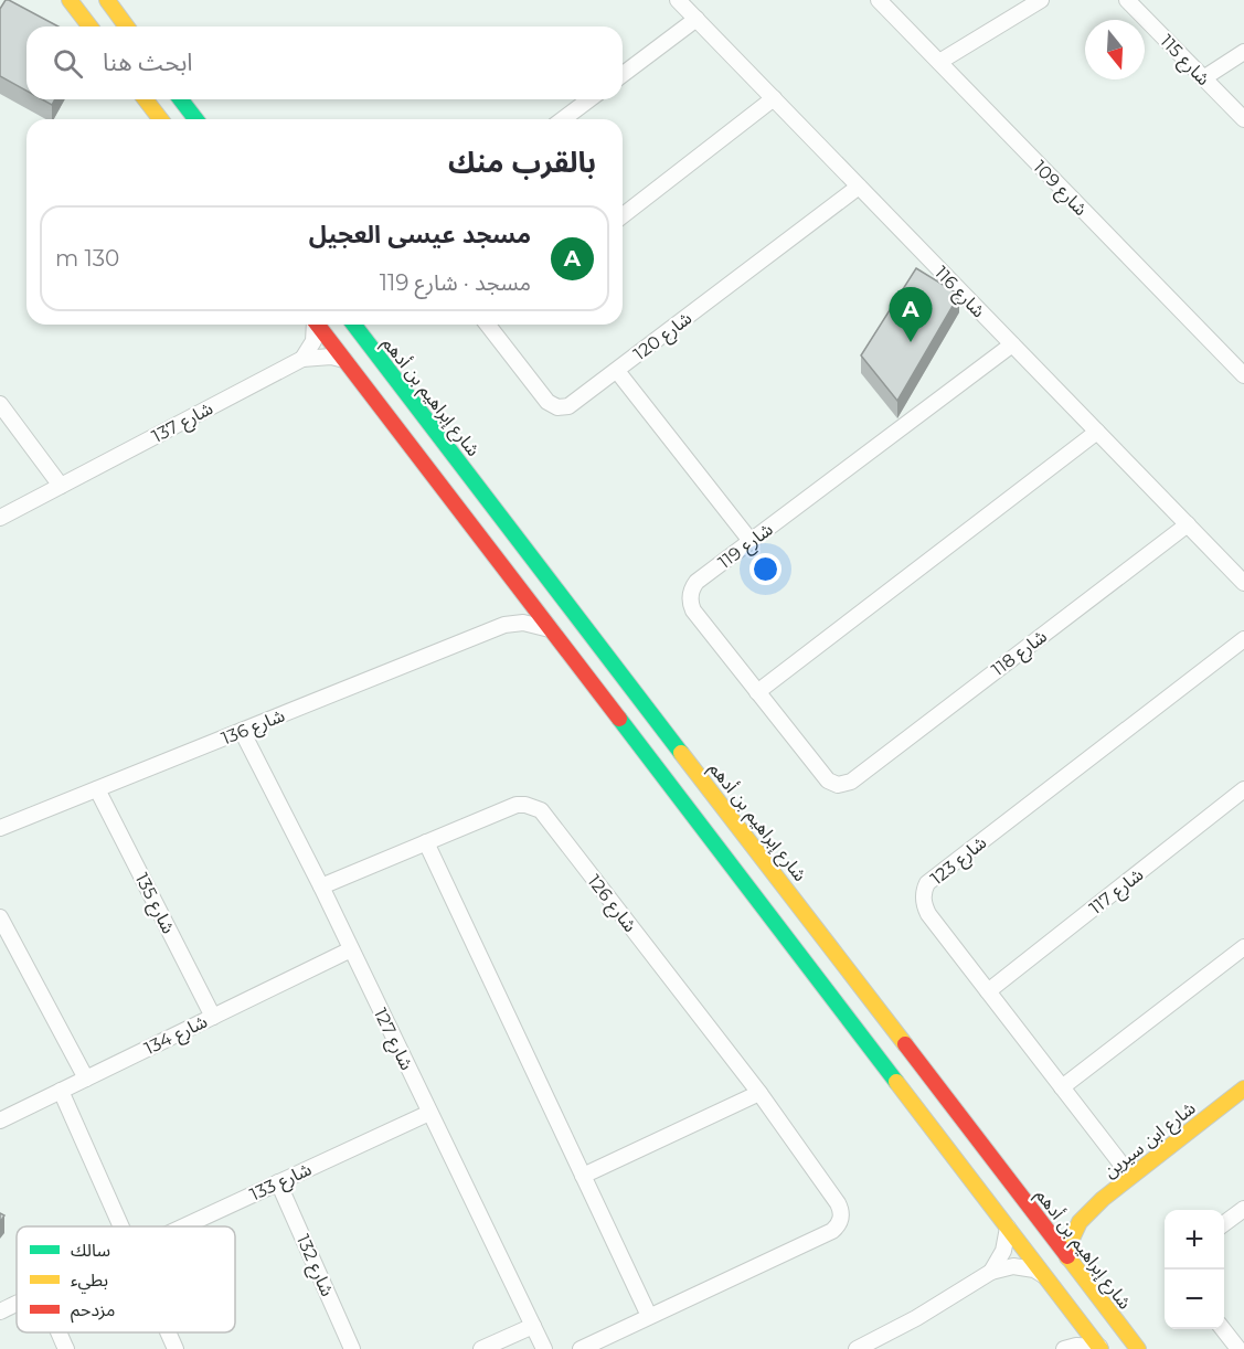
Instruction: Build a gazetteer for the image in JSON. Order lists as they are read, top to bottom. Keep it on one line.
{"streets":{"street":["شارع 115","شارع 109","شارع 116","شارع 120","شارع إبراهيم بن أدهم","شارع 137","شارع 119","شارع 118","شارع 136","شارع 123","شارع 117","شارع 135","شارع 126","شارع 134","شارع 127","شارع ابن سيرين","شارع 133","شارع 132"]},"crossings":[["شارع 116","شارع 120"],["شارع 116","شارع 119"],["شارع 116","شارع 118"],["شارع إبراهيم بن أدهم","شارع ابن سيرين"],["شارع 119","شارع 118"],["شارع 136","شارع 135"],["شارع 136","شارع 127"],["شارع 123","شارع 117"],["شارع 123","شارع ابن سيرين"],["شارع 135","شارع 134"],["شارع 126","شارع 127"],["شارع 134","شارع 127"],["شارع 127","شارع 133"],["شارع 133","شارع 132"]],"legend":["سالك","بطيء","مزدحم"],"north":"bottom","page":{"search":"ابحث هنا","heading":"بالقرب منك","list":[{"mark":"A","name":"مسجد عيسى العجيل","note":"مسجد · شارع 119","value":"130 m"}],"pins":"A","map_buttons":["+","−"]}}
